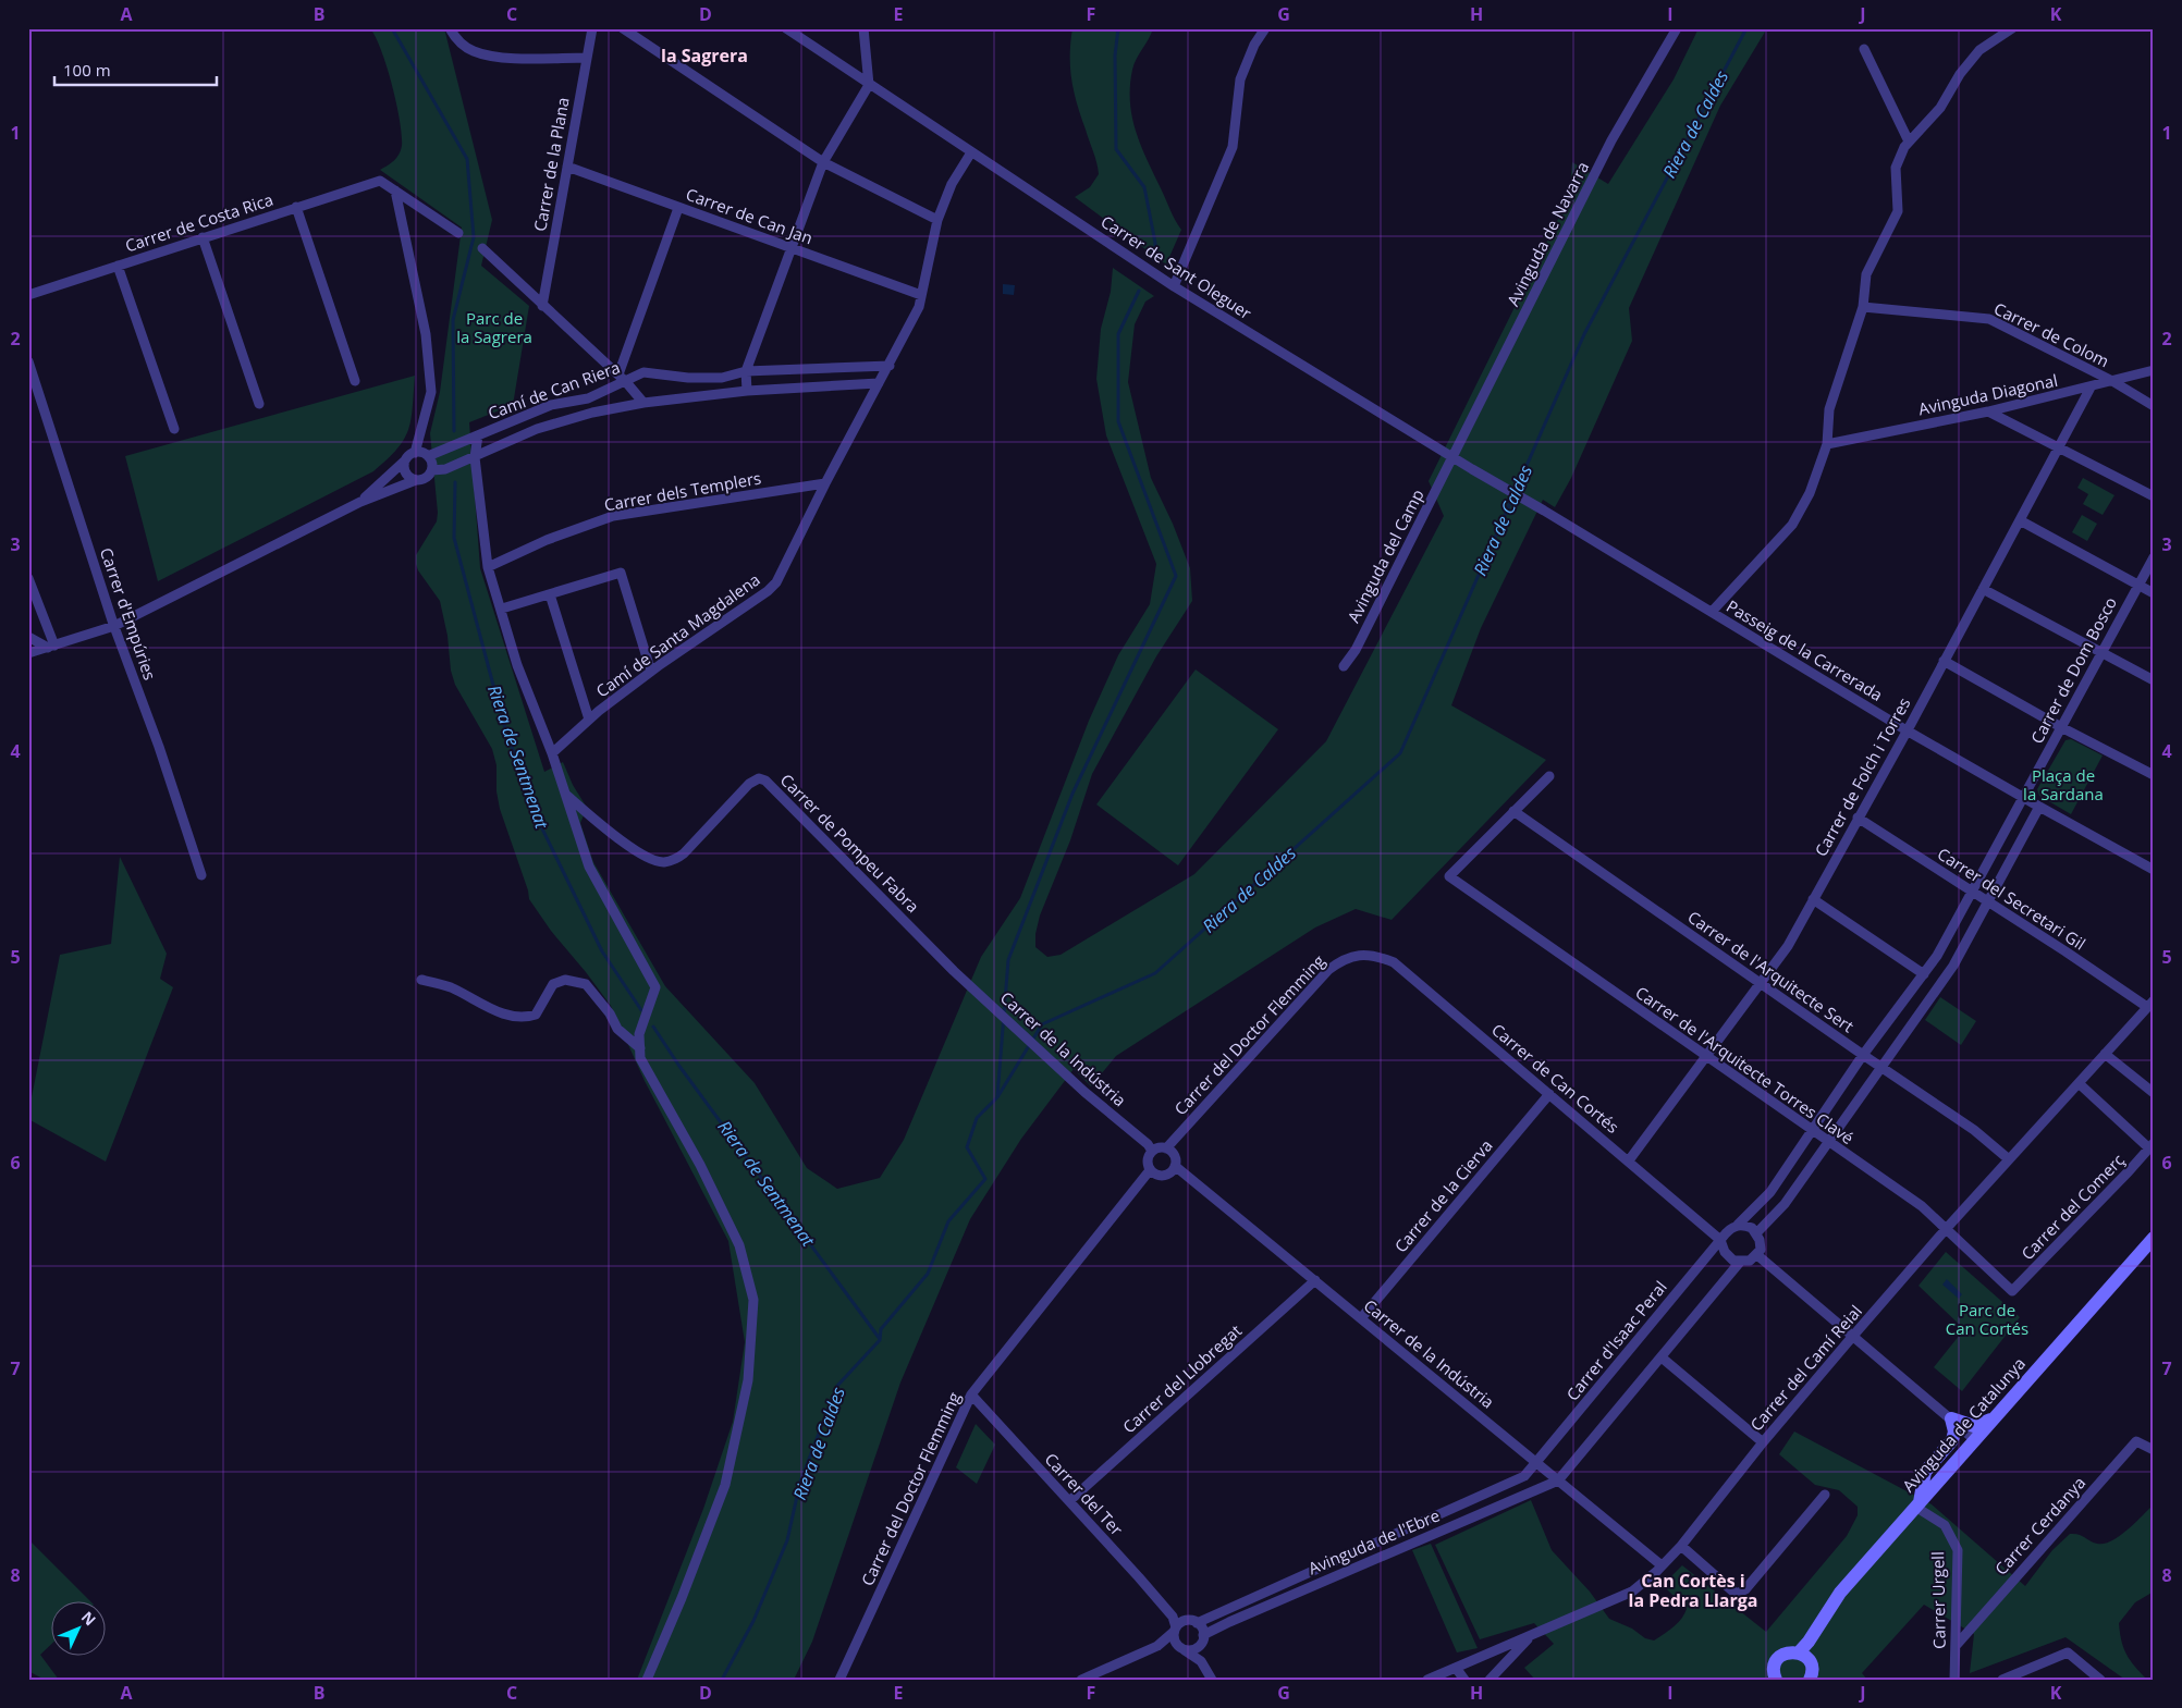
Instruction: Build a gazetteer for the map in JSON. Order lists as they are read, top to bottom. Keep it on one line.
{"streets":{"street":["Carrer de la Plana","Carrer de Can Jan","Carrer de Costa Rica","Avinguda de Navarra","Carrer de Sant Oleguer","Carrer de Colom","Camí de Can Riera","Avinguda Diagonal","Carrer dels Templers","Avinguda del Camp","Carrer d'Empúries","Camí de Santa Magdalena","Passeig de la Carrerada","Carrer de Dom Bosco","Carrer de Folch i Torres","Carrer de Pompeu Fabra","Carrer del Secretari Gil","Carrer de l'Arquitecte Sert","Carrer del Doctor Flemming","Carrer de la Indústria","Carrer de l'Arquitecte Torres Clavé","Carrer de Can Cortés","Carrer de la Cierva","Carrer del Comerç","Carrer d'Isaac Peral","Carrer del Camí Reial","Carrer del Llobregat","Avinguda de Catalunya","Carrer del Ter","Carrer Cerdanya","Avinguda de l'Ebre","Carrer Urgell"]},"crossings":[["Carrer de la Plana","Carrer de Can Jan"],["Carrer de Can Jan","Camí de Santa Magdalena"],["Avinguda de Navarra","Carrer de Sant Oleguer"],["Avinguda de Navarra","Avinguda del Camp"],["Carrer de Sant Oleguer","Avinguda del Camp"],["Carrer de Sant Oleguer","Camí de Santa Magdalena"],["Carrer de Sant Oleguer","Passeig de la Carrerada"],["Carrer de Colom","Avinguda Diagonal"],["Camí de Can Riera","Camí de Santa Magdalena"],["Avinguda Diagonal","Carrer de Folch i Torres"],["Carrer dels Templers","Camí de Santa Magdalena"],["Passeig de la Carrerada","Carrer de Dom Bosco"],["Passeig de la Carrerada","Carrer de Folch i Torres"],["Carrer de Dom Bosco","Carrer del Secretari Gil"],["Carrer de Dom Bosco","Carrer de l'Arquitecte Sert"],["Carrer de Dom Bosco","Carrer de l'Arquitecte Torres Clavé"],["Carrer de Dom Bosco","Carrer de Can Cortés"],["Carrer de Dom Bosco","Carrer d'Isaac Peral"],["Carrer de Folch i Torres","Carrer del Secretari Gil"],["Carrer de Folch i Torres","Carrer de l'Arquitecte Sert"],["Carrer de Folch i Torres","Carrer de l'Arquitecte Torres Clavé"],["Carrer de Folch i Torres","Carrer de Can Cortés"],["Carrer de Pompeu Fabra","Carrer de la Indústria"],["Carrer del Secretari Gil","Carrer del Camí Reial"],["Carrer de l'Arquitecte Sert","Carrer de l'Arquitecte Torres Clavé"],["Carrer de l'Arquitecte Sert","Carrer del Camí Reial"],["Carrer del Doctor Flemming","Carrer de la Indústria"],["Carrer del Doctor Flemming","Carrer de Can Cortés"],["Carrer del Doctor Flemming","Carrer del Ter"],["Carrer de la Indústria","Carrer de la Cierva"],["Carrer de la Indústria","Carrer d'Isaac Peral"],["Carrer de la Indústria","Carrer del Camí Reial"],["Carrer de la Indústria","Carrer del Llobregat"],["Carrer de la Indústria","Avinguda de l'Ebre"],["Carrer de l'Arquitecte Torres Clavé","Carrer del Comerç"],["Carrer de l'Arquitecte Torres Clavé","Carrer del Camí Reial"],["Carrer de Can Cortés","Carrer de la Cierva"],["Carrer de Can Cortés","Carrer d'Isaac Peral"],["Carrer d'Isaac Peral","Avinguda de l'Ebre"],["Carrer del Llobregat","Carrer del Ter"],["Avinguda de Catalunya","Carrer Urgell"],["Carrer del Ter","Avinguda de l'Ebre"],["Carrer Cerdanya","Carrer Urgell"]],"districts":["la Sagrera","Can Cortès i la Pedra Llarga"],"water":["Riera de Caldes","Riera de Sentmenat"],"parks":["Parc de la Sagrera","Plaça de la Sardana","Parc de Can Cortés"],"scale_bar":"100 m","north":"top right","grid":{"columns":["A","B","C","D","E","F","G","H","I","J","K"],"rows":["1","2","3","4","5","6","7","8"]}}
